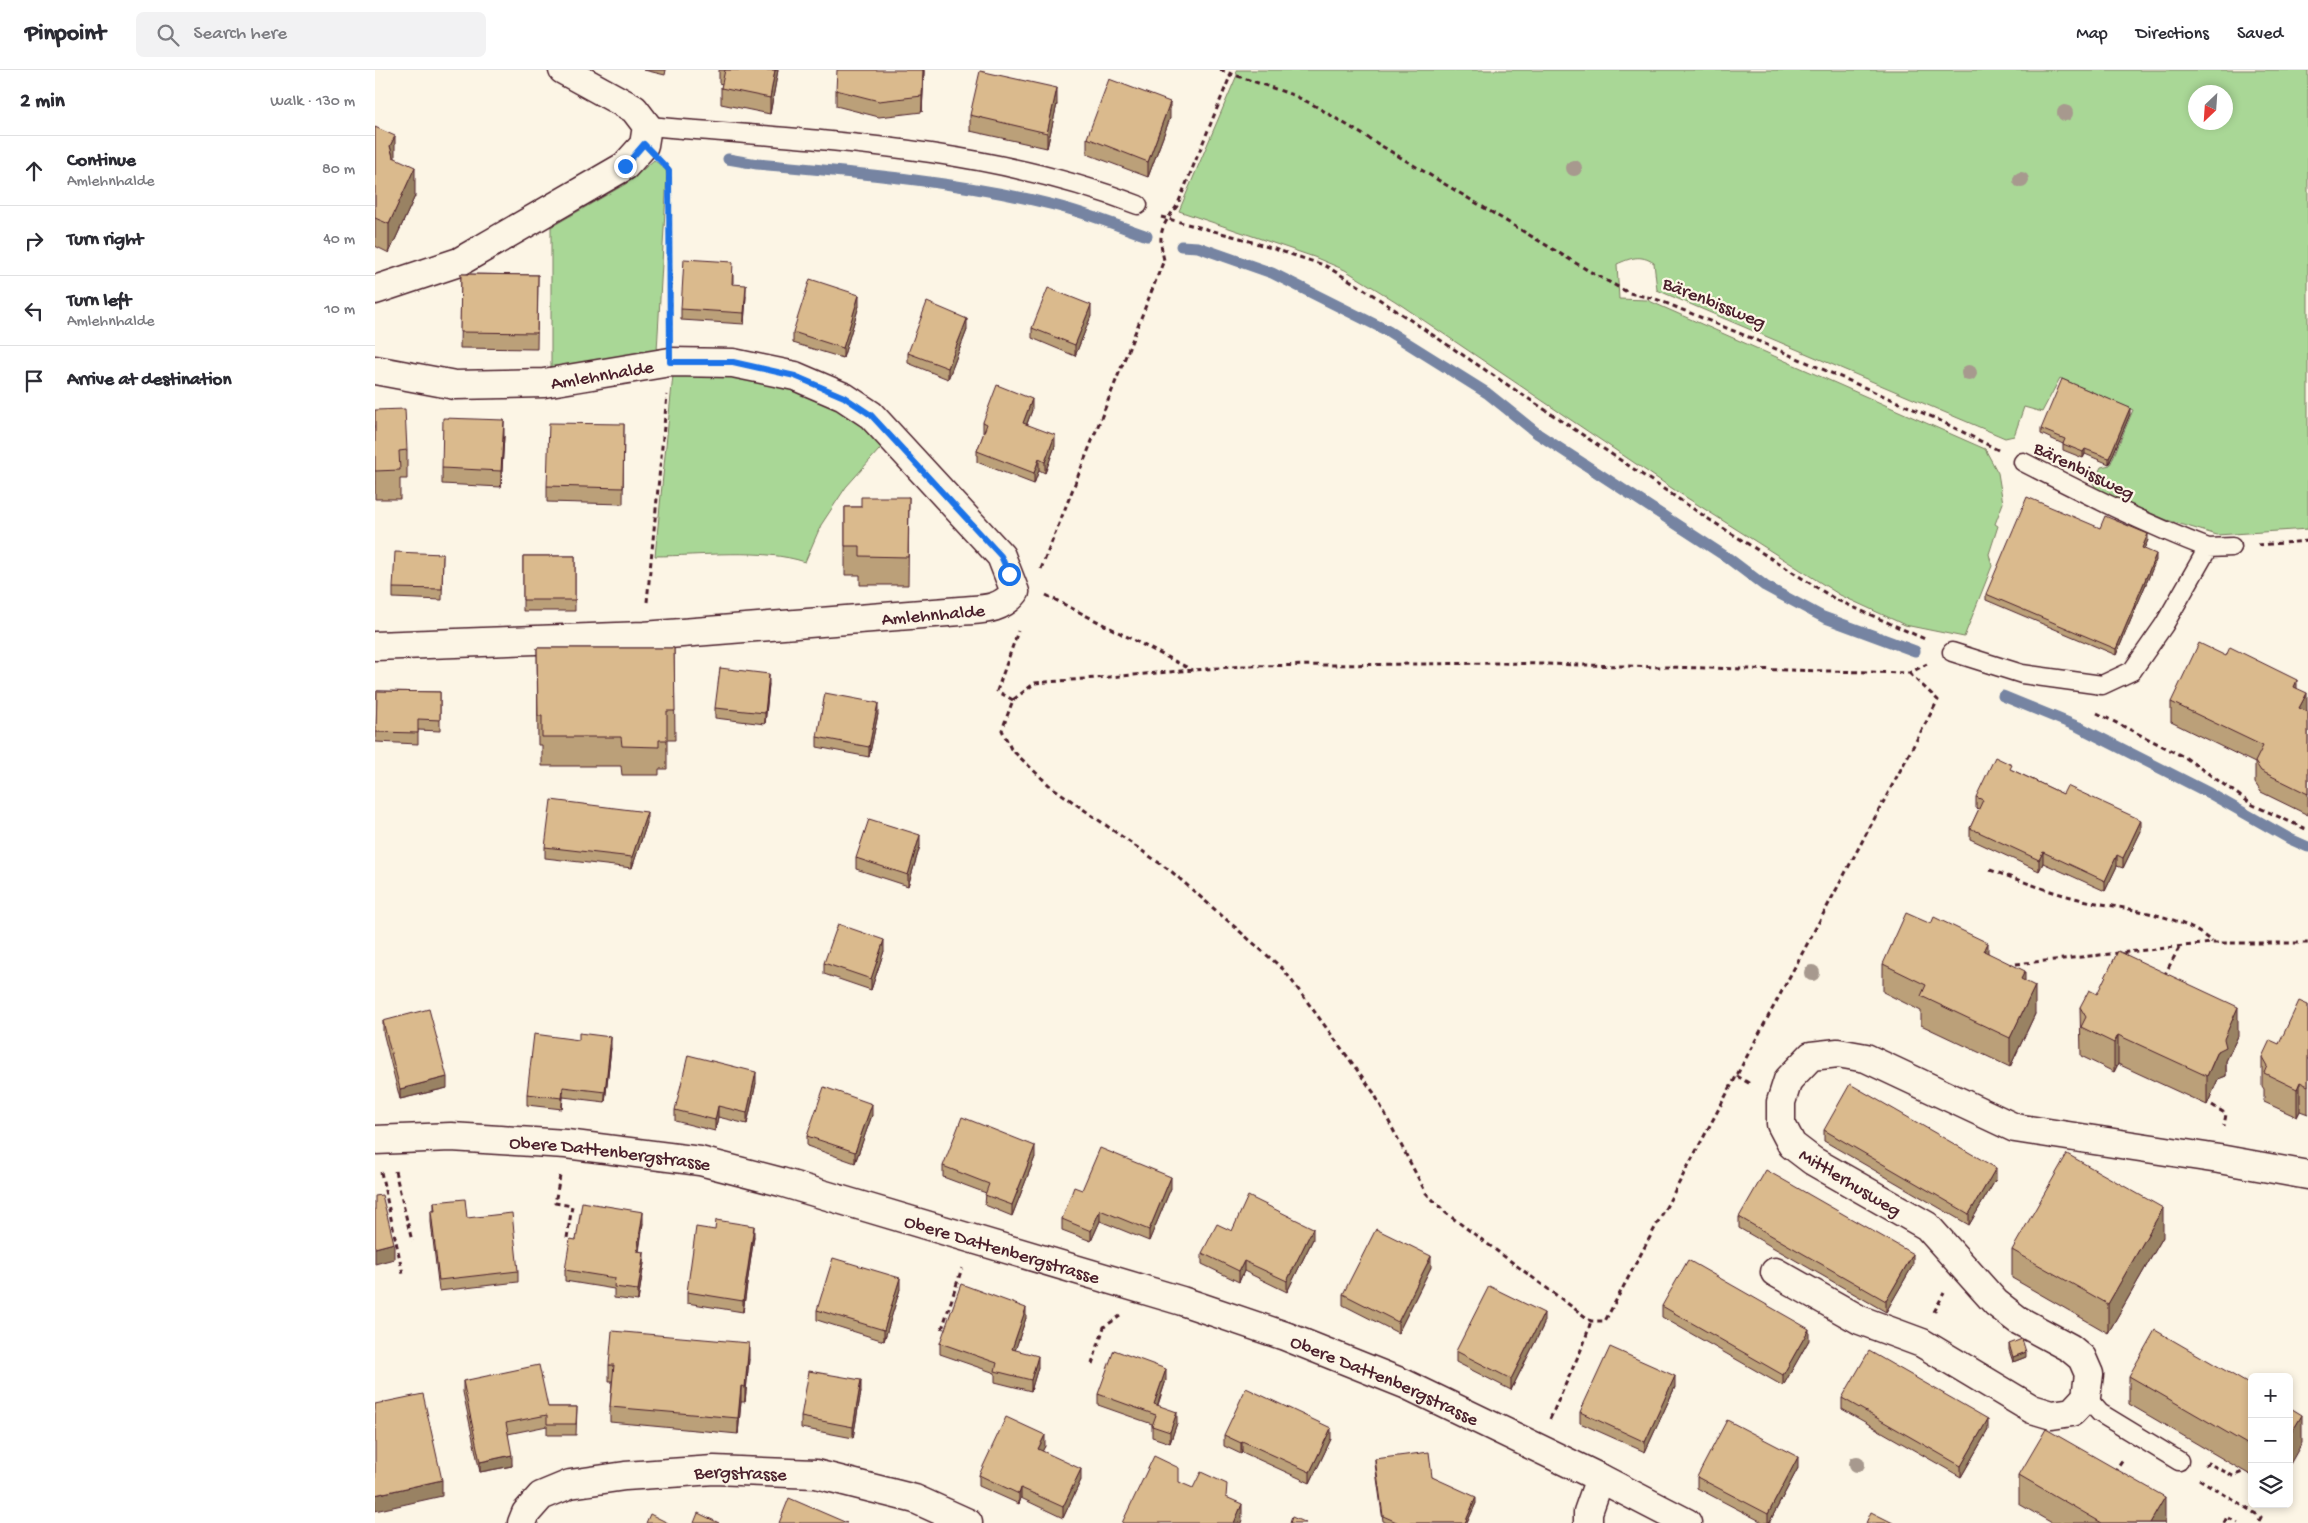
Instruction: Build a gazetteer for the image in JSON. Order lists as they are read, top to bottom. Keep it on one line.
{"streets":{"street":["Amlehnhalde","Obere Dattenbergstrasse","Mittlerhusweg","Bergstrasse"],"lane":["Bärenbissweg"]},"north":"bottom left","page":{"header":"Pinpoint","search":"Search here","nav":["Map","Directions","Saved"],"heading":["2 min","Walk · 130 m"],"list":[["Continue","Amlehnhalde","80 m"],["Turn right","40 m"],["Turn left","Amlehnhalde","10 m"],"Arrive at destination"],"map_buttons":["+","−"]}}
